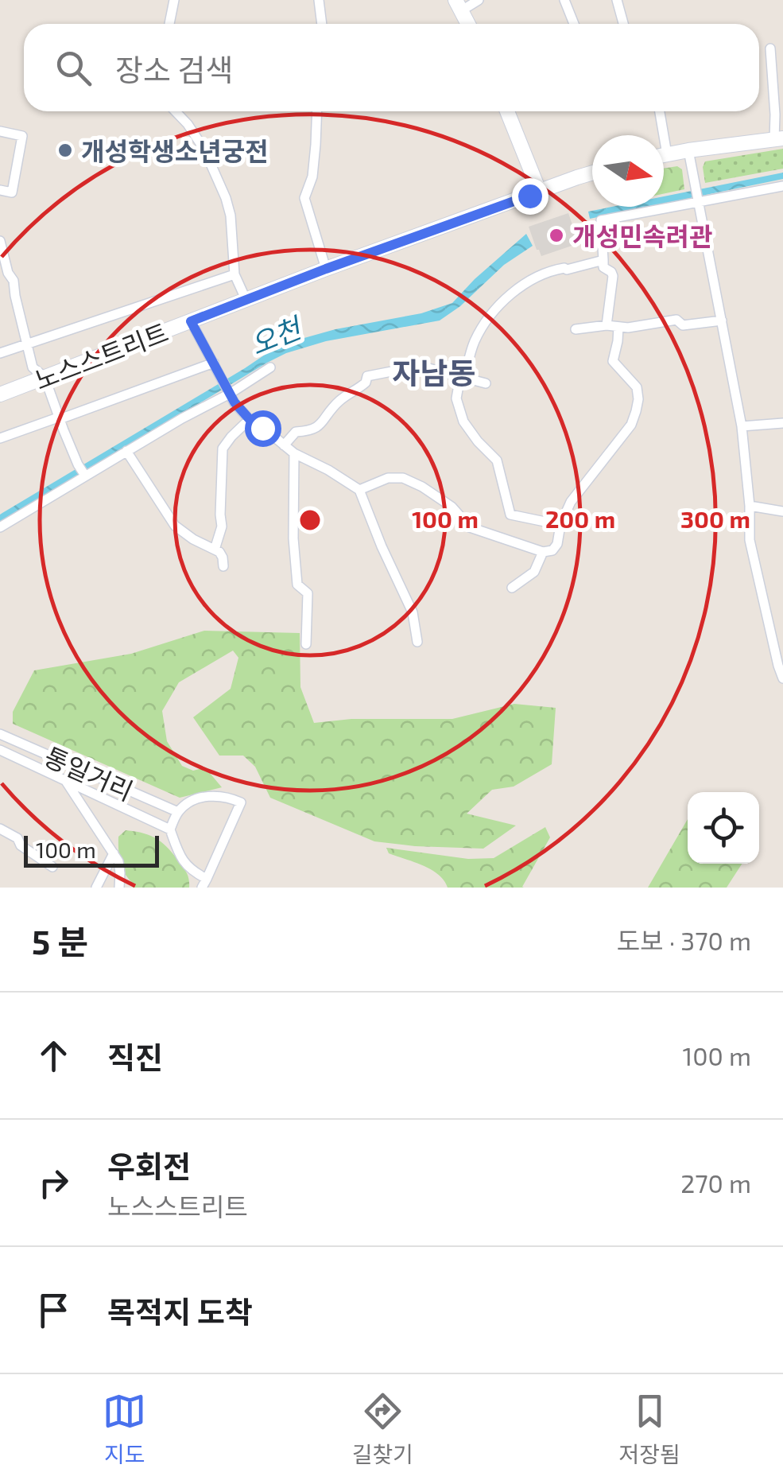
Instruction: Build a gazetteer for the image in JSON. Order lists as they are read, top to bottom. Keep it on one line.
{"streets":{"main road":["노스스트리트"],"street":["통일거리"]},"districts":["자남동"],"water":["오천"],"places":["개성학생소년궁전","개성민속려관"],"scale_bar":"100 m","north":"right","page":{"search":"장소 검색","scale":"100 m","heading":["5 분","도보 · 370 m"],"list":[["직진","100 m"],["우회전","노스스트리트","270 m"],"목적지 도착"],"nav":["지도","길찾기","저장됨"]},"rings":["100 m","200 m","300 m"]}
